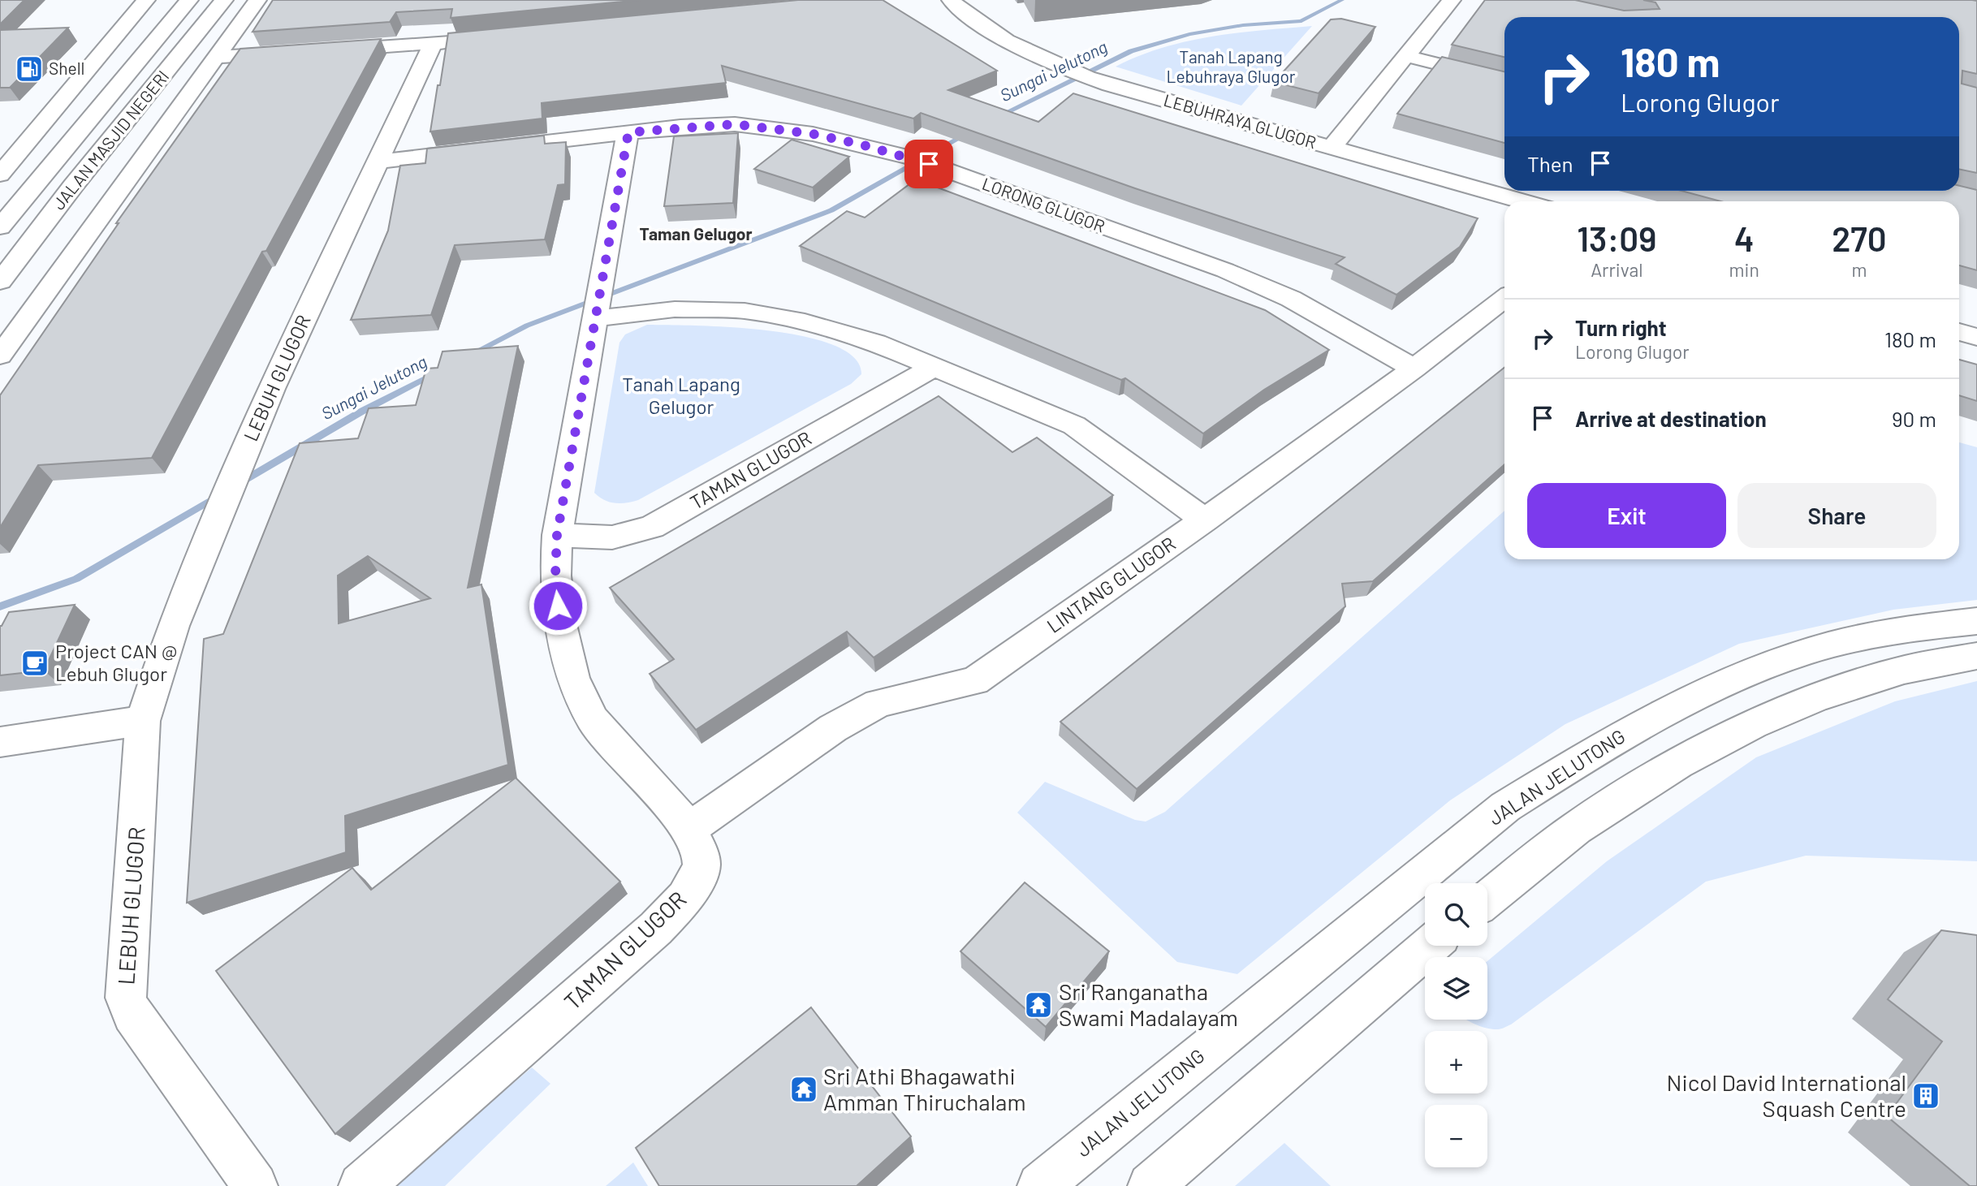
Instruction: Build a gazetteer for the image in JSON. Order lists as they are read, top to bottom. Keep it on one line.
{"streets":{"main road":["LEBUHRAYA GLUGOR","JALAN MASJID NEGERI","LORONG GLUGOR","LEBUH GLUGOR","TAMAN GLUGOR","LINTANG GLUGOR","JALAN JELUTONG"]},"crossings":[["LORONG GLUGOR","LEBUH GLUGOR"],["LORONG GLUGOR","TAMAN GLUGOR"],["LORONG GLUGOR","LINTANG GLUGOR"],["TAMAN GLUGOR","LINTANG GLUGOR"]],"districts":["Taman Gelugor"],"water":["Sungai Jelutong"],"parks":["Tanah Lapang Lebuhraya Glugor","Tanah Lapang Gelugor"],"places":{"fuel station":["Shell"],"cafe":["Project CAN @ Lebuh Glugor"],"temple":["Sri Ranganatha Swami Madalayam","Sri Athi Bhagawathi Amman Thiruchalam"],"building":["Nicol David International Squash Centre"]},"page":{"turn":["180 m","Lorong Glugor"],"then":"Then","eta":["13:09","Arrival","4","min","270","m"],"list":[{"name":"Turn right","note":"Lorong Glugor","value":"180 m"},{"name":"Arrive at destination","value":"90 m"}],"buttons":["Exit","Share"],"map_buttons":["+","−"]}}
